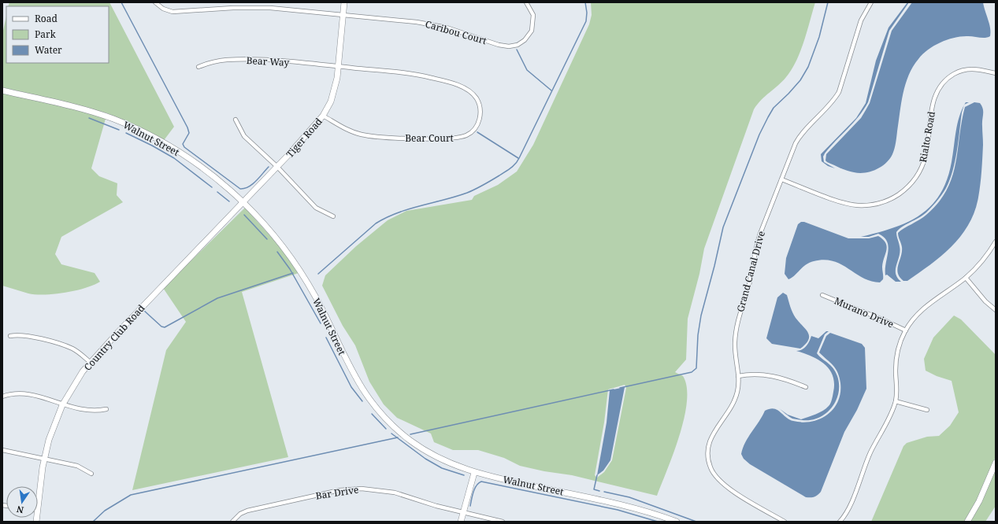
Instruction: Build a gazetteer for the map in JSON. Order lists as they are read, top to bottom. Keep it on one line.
{"streets":{"street":["Caribou Court","Bear Way","Rialto Road","Tiger Road","Bear Court","Walnut Street","Grand Canal Drive","Murano Drive","Country Club Road","Bar Drive"]},"crossings":[["Caribou Court","Tiger Road"],["Bear Way","Tiger Road"],["Bear Way","Bear Court"],["Rialto Road","Grand Canal Drive"],["Tiger Road","Bear Court"],["Tiger Road","Walnut Street"],["Tiger Road","Country Club Road"],["Walnut Street","Country Club Road"]],"legend":["Road","Park","Water"],"north":"bottom"}
